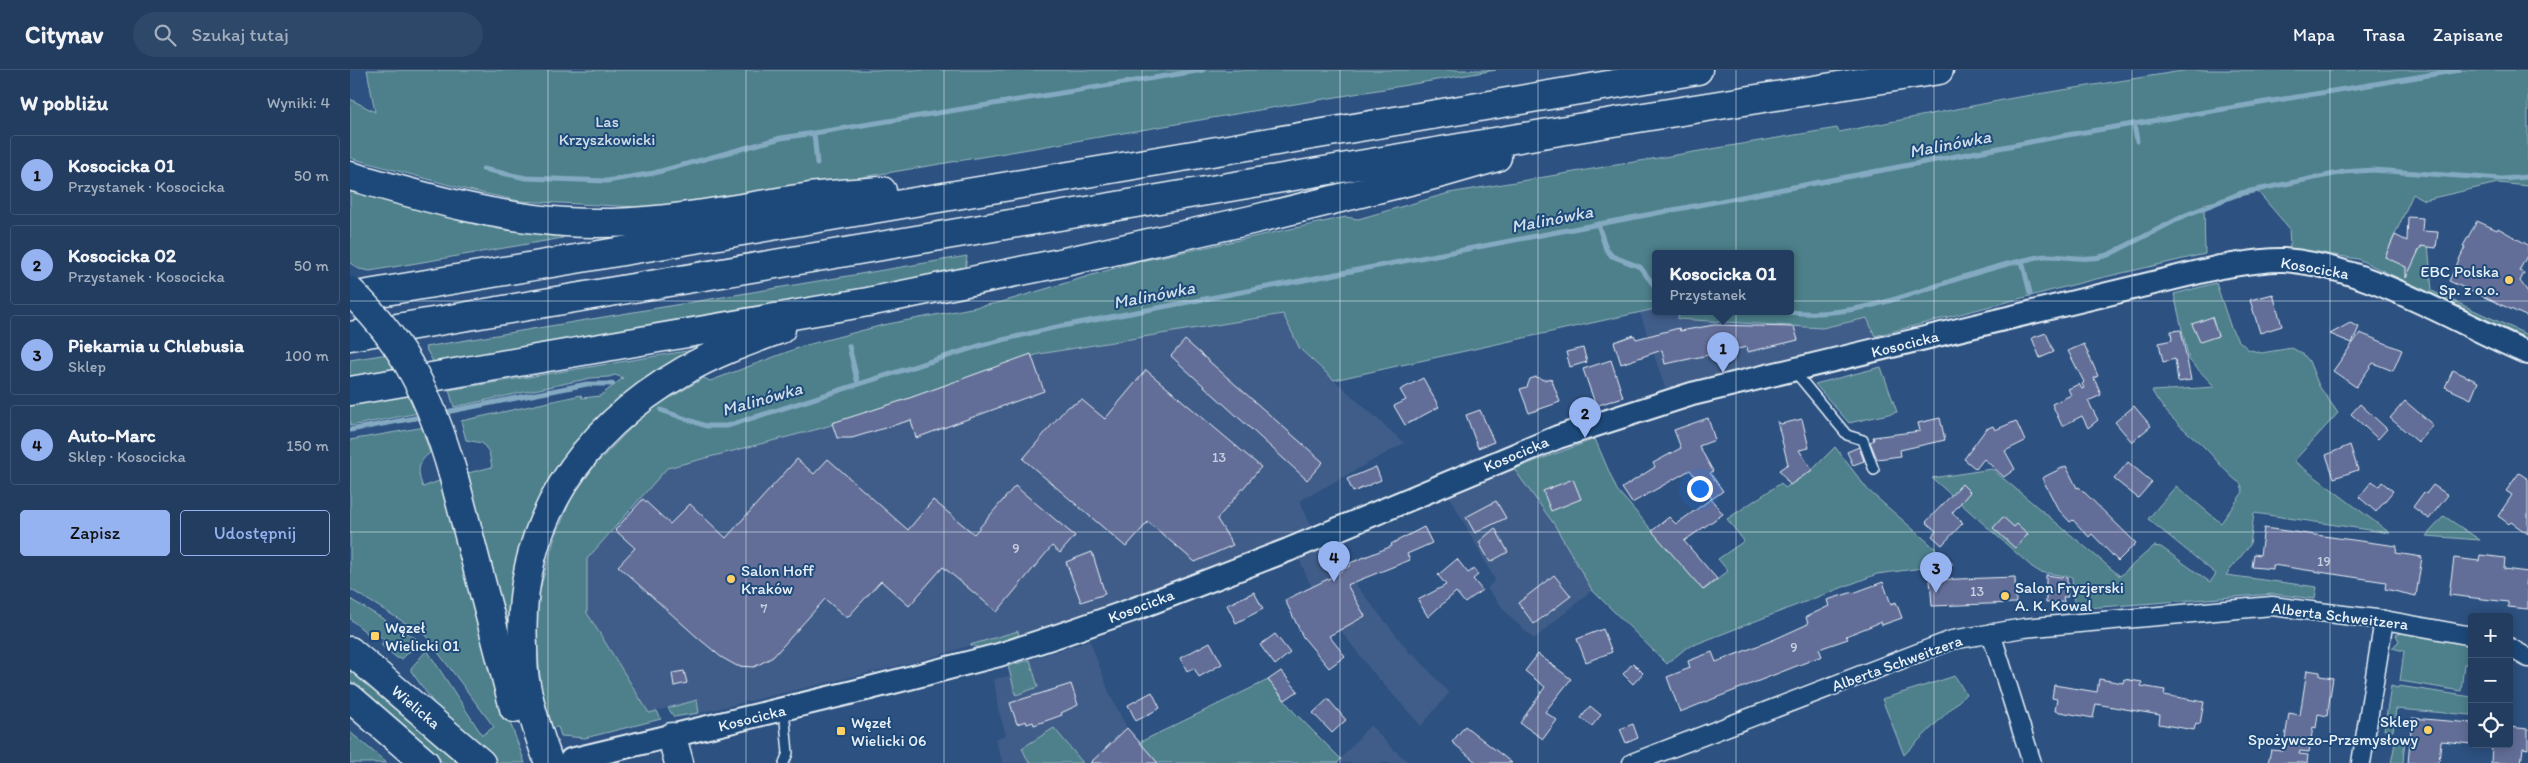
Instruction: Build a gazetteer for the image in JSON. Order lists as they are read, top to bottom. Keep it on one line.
{"streets":{"main road":["Wielicka"],"street":["Kosocicka","Alberta Schweitzera"]},"water":["Malinówka"],"parks":["Las Krzyszkowicki"],"places":{"other":["EBC Polska Sp. z o.o.","Salon Hoff Kraków","Salon Fryzjerski A. K. Kowal","Sklep Spożywczo-Przemysłowy"],"transit":["Węzeł Wielicki 01","Węzeł Wielicki 06"]},"house_numbers":["13","9","19","13","7","9"],"page":{"header":"Citynav","search":"Szukaj tutaj","nav":["Mapa","Trasa","Zapisane"],"heading":["W pobliżu","Wyniki: 4"],"list":[{"mark":"1","name":"Kosocicka 01","note":"Przystanek · Kosocicka","value":"50 m"},{"mark":"2","name":"Kosocicka 02","note":"Przystanek · Kosocicka","value":"50 m"},{"mark":"3","name":"Piekarnia u Chlebusia","note":"Sklep","value":"100 m"},{"mark":"4","name":"Auto-Marc","note":"Sklep · Kosocicka","value":"150 m"}],"popup":["Kosocicka 01","Przystanek"],"pins":["1","2","4","3"],"buttons":["Zapisz","Udostępnij"],"map_buttons":["+","−"]}}
